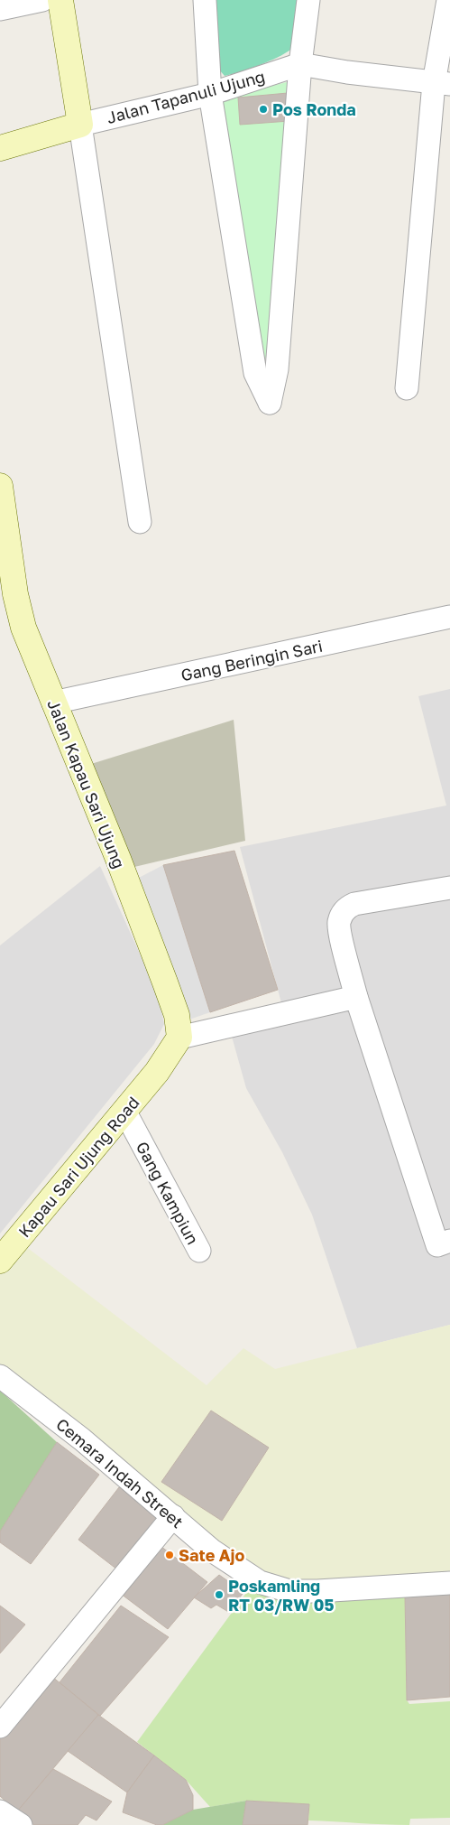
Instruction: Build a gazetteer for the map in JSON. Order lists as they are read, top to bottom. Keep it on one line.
{"streets":{"street":["Jalan Tapanuli Ujung","Gang Beringin Sari","Jalan Kapau Sari Ujung","Kapau Sari Ujung Road","Gang Kampiun","Cemara Indah Street"]},"crossings":[["Gang Beringin Sari","Jalan Kapau Sari Ujung"],["Jalan Kapau Sari Ujung","Kapau Sari Ujung Road"],["Kapau Sari Ujung Road","Gang Kampiun"]],"places":["Pos Ronda","Sate Ajo","Poskamling RT 03/RW 05"]}
